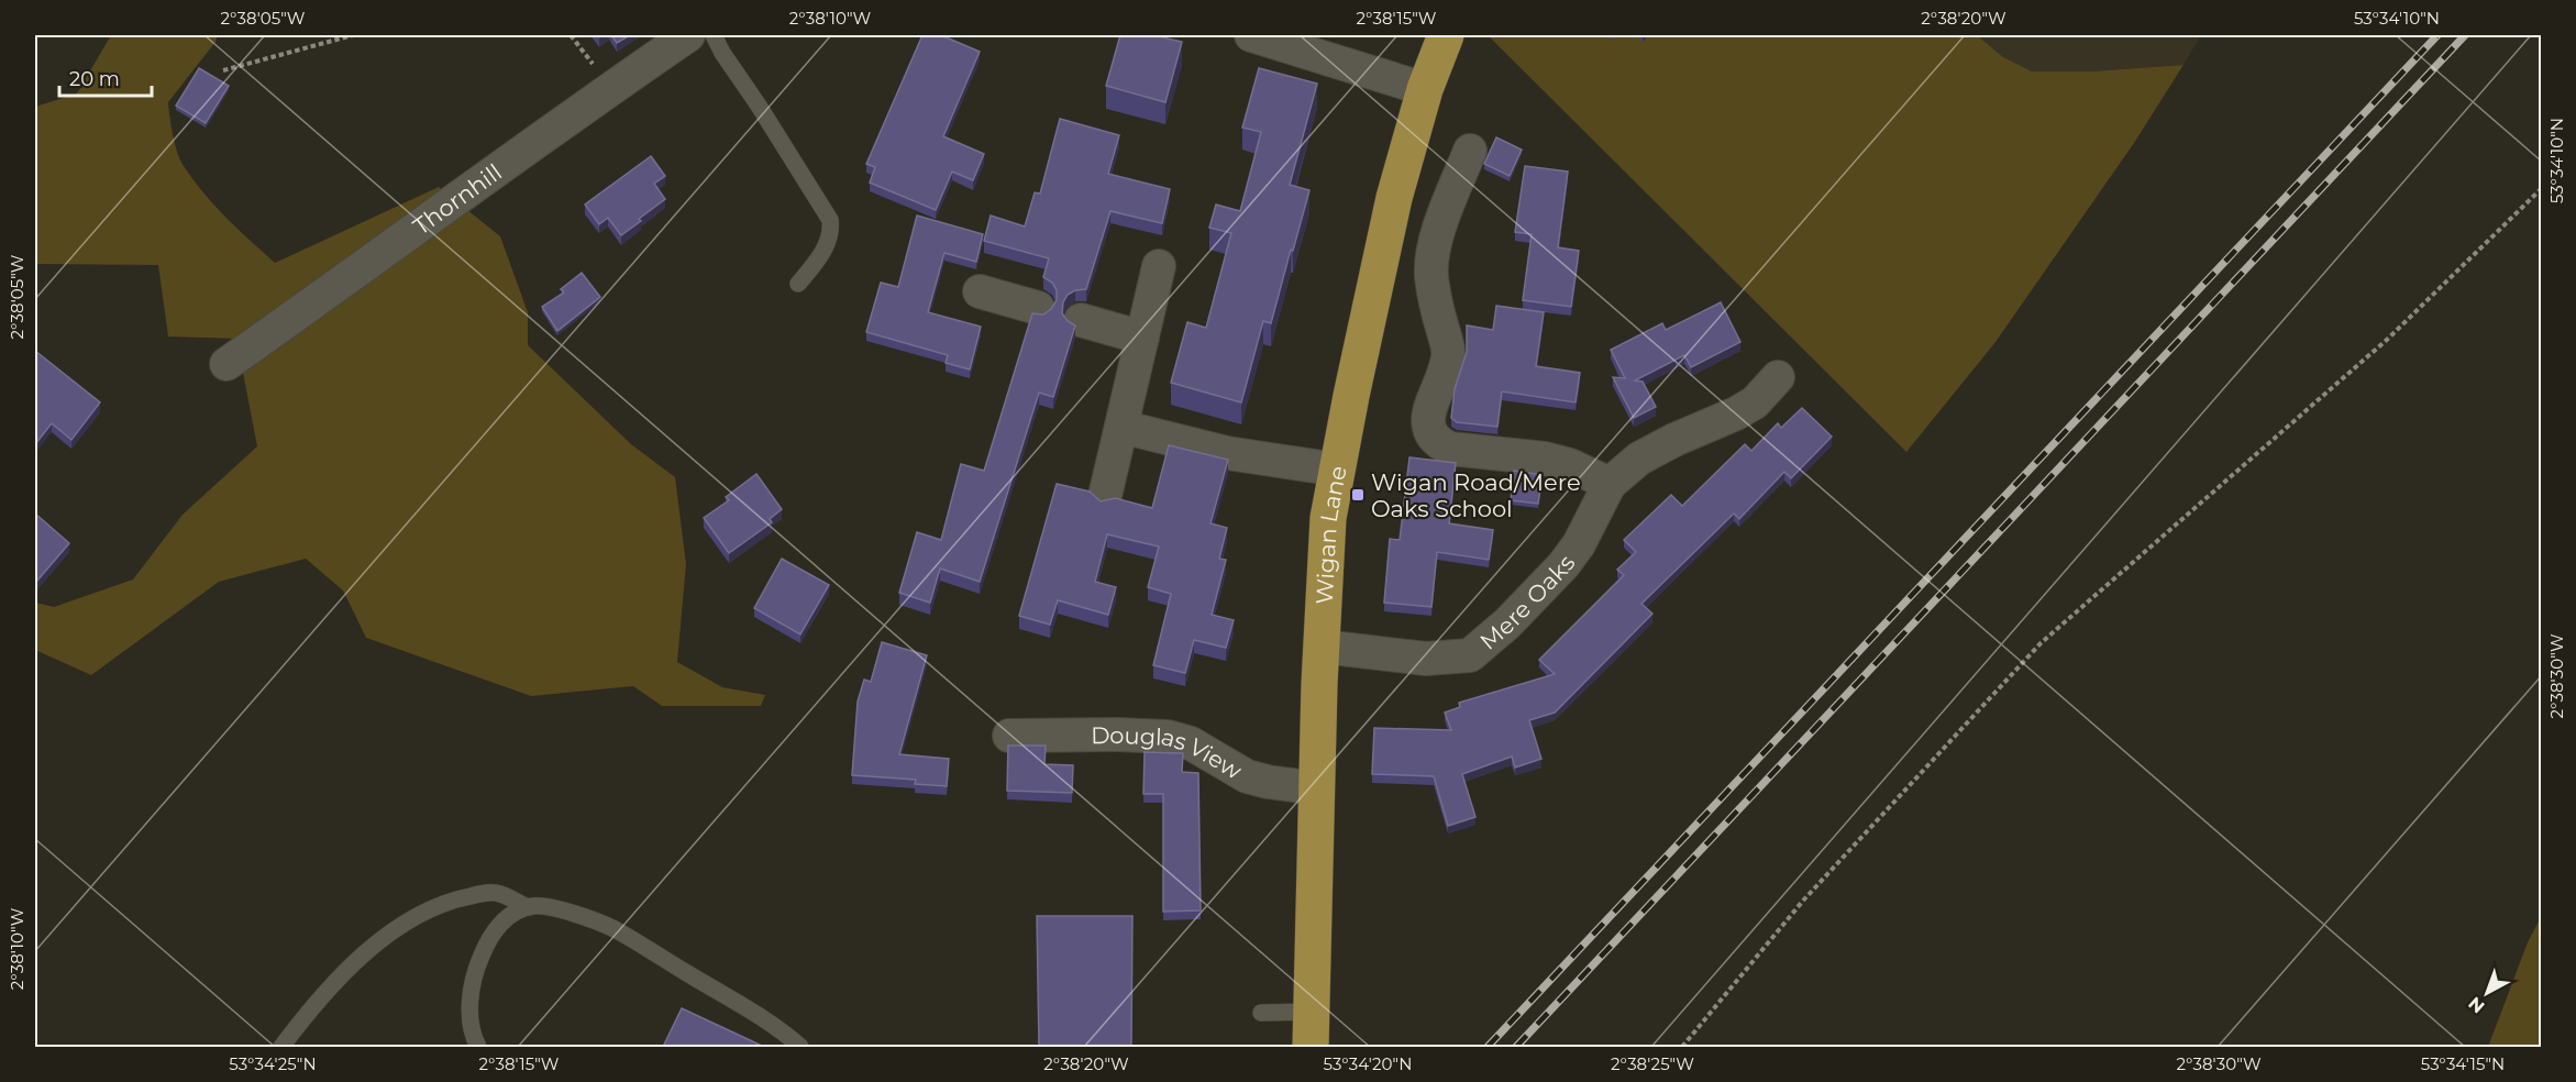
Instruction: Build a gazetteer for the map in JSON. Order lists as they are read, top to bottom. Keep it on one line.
{"streets":{"highway":["Wigan Lane"],"street":["Thornhill","Mere Oaks","Douglas View"]},"crossings":[["Wigan Lane","Mere Oaks"],["Wigan Lane","Douglas View"]],"places":{"transit":["Wigan Road/Mere Oaks School"]},"scale_bar":"20 m","north":"bottom left","coordinates":["2°38'05\"W","2°38'10\"W","2°38'15\"W","2°38'20\"W","53°34'10\"N","2°38'30\"W","53°34'25\"N","53°34'20\"N","2°38'25\"W","53°34'15\"N"]}
